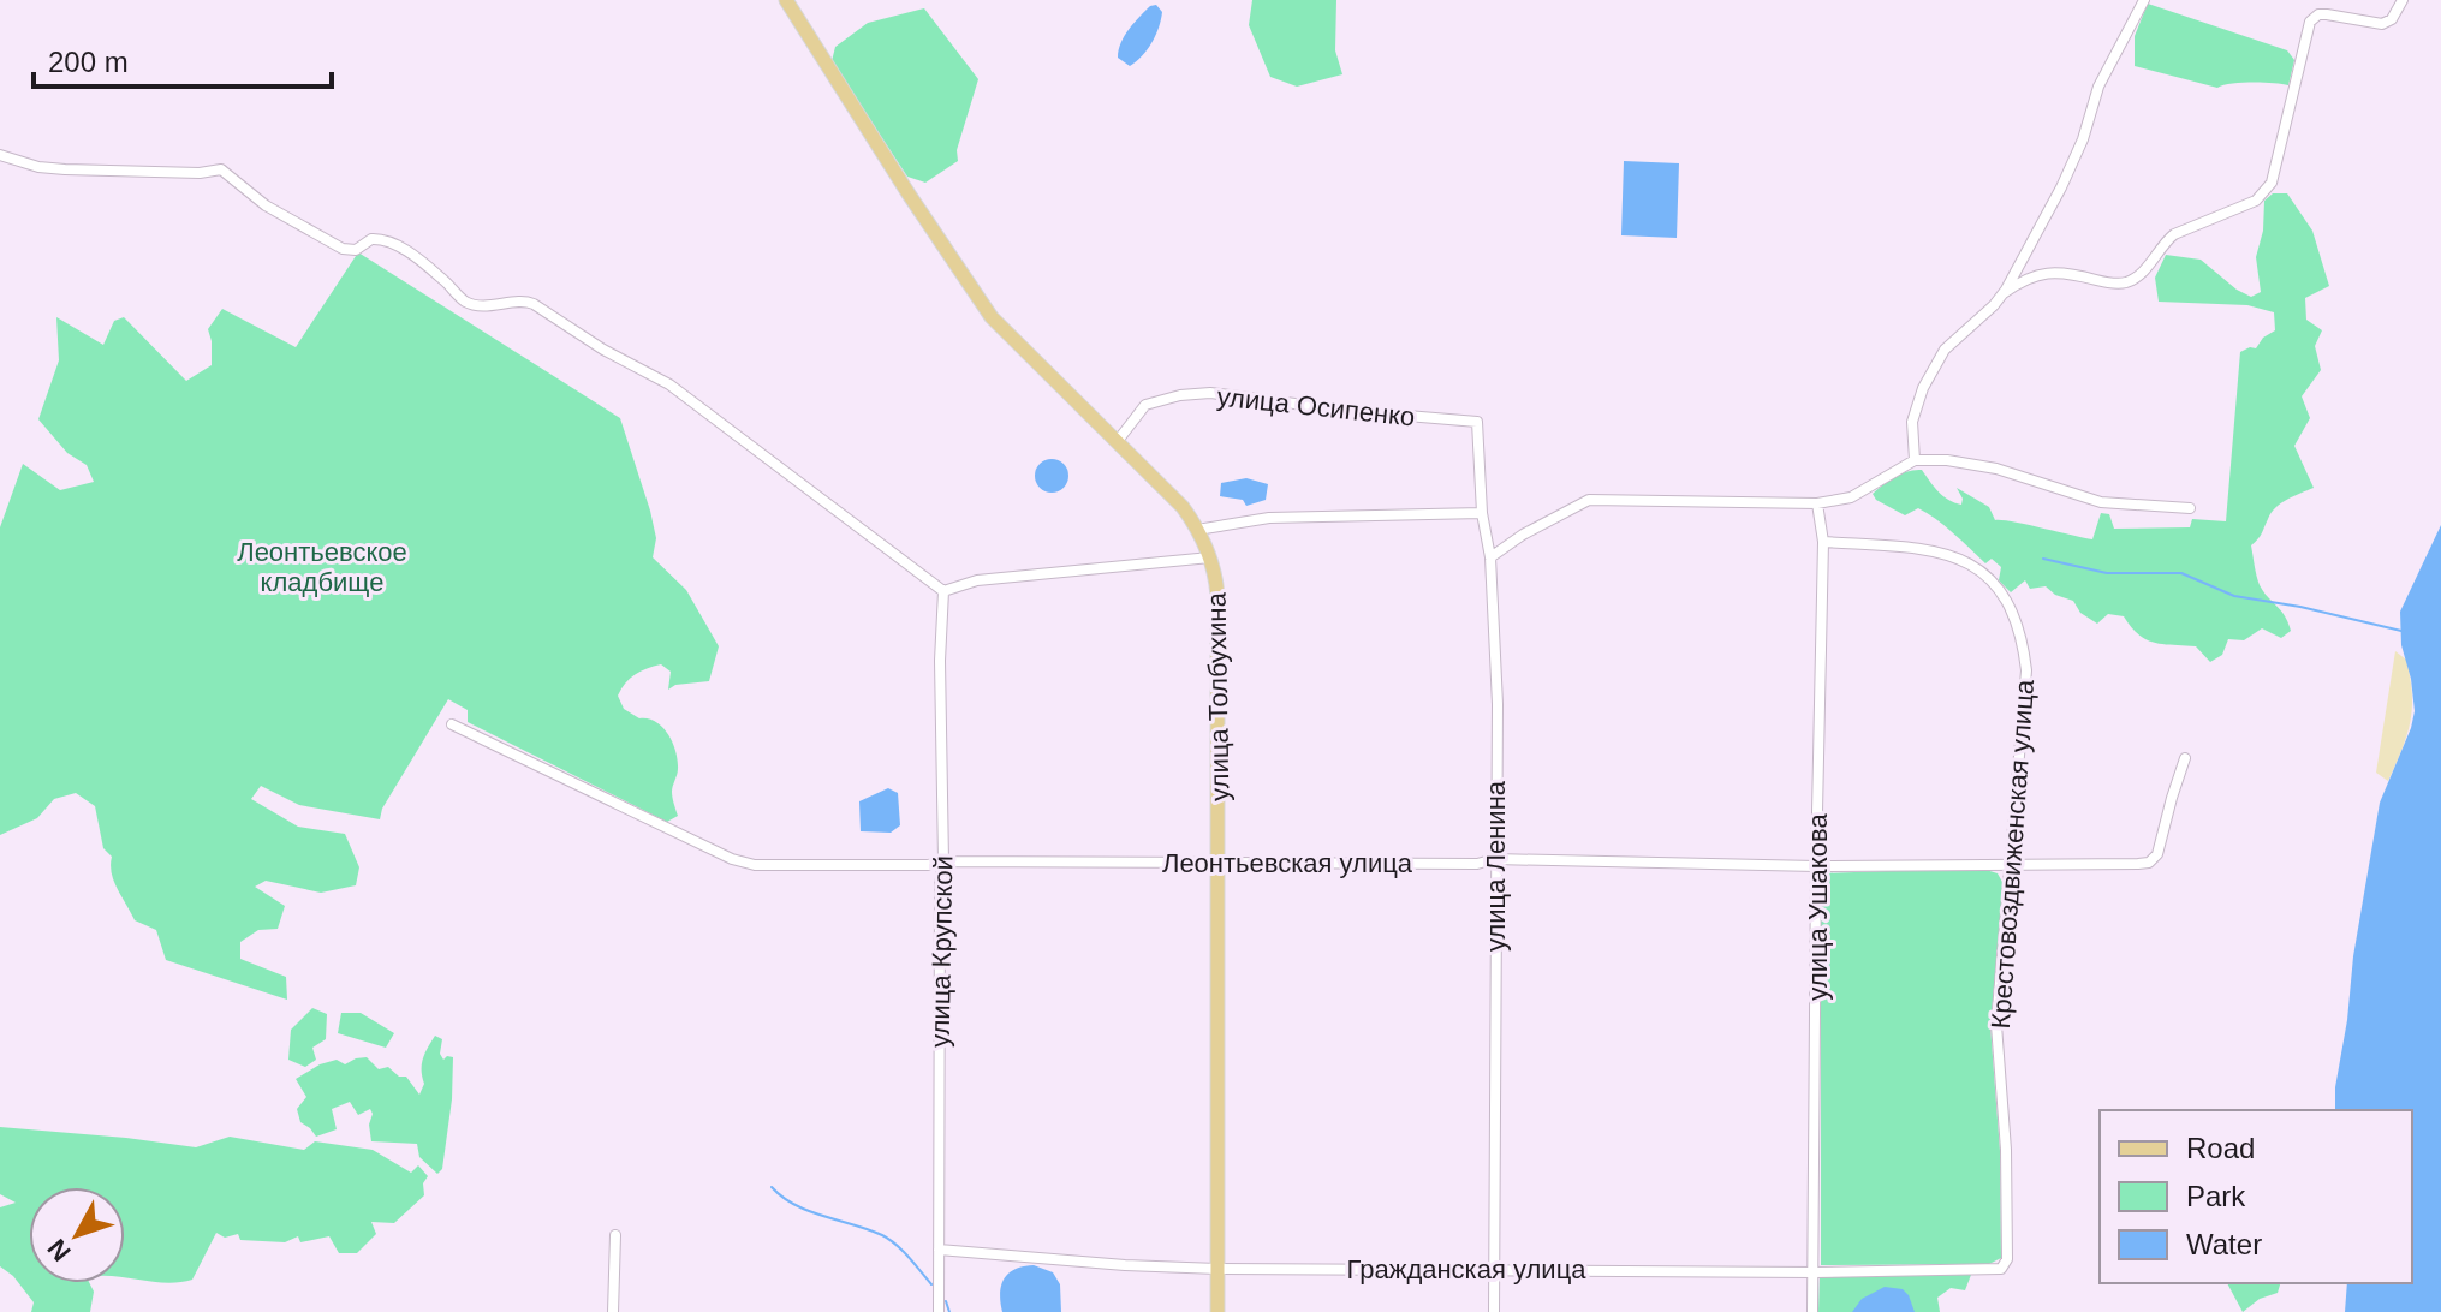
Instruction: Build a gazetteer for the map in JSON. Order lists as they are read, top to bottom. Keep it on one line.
{"streets":{"main road":["улица Толбухина"],"street":["улица Осипенко","Крестовоздвиженская улица","Леонтьевская улица","улица Ленина","улица Ушакова","улица Крупской","Гражданская улица"]},"crossings":[["улица Осипенко","улица Толбухина"],["улица Осипенко","улица Ленина"],["улица Толбухина","Леонтьевская улица"],["улица Толбухина","Гражданская улица"],["Крестовоздвиженская улица","Леонтьевская улица"],["Крестовоздвиженская улица","улица Ушакова"],["Крестовоздвиженская улица","Гражданская улица"],["Леонтьевская улица","улица Ленина"],["Леонтьевская улица","улица Ушакова"],["Леонтьевская улица","улица Крупской"],["улица Ленина","Гражданская улица"],["улица Ушакова","Гражданская улица"],["улица Крупской","Гражданская улица"]],"parks":["Леонтьевское кладбище"],"legend":["Road","Park","Water"],"scale_bar":"200 m","north":"bottom left"}
